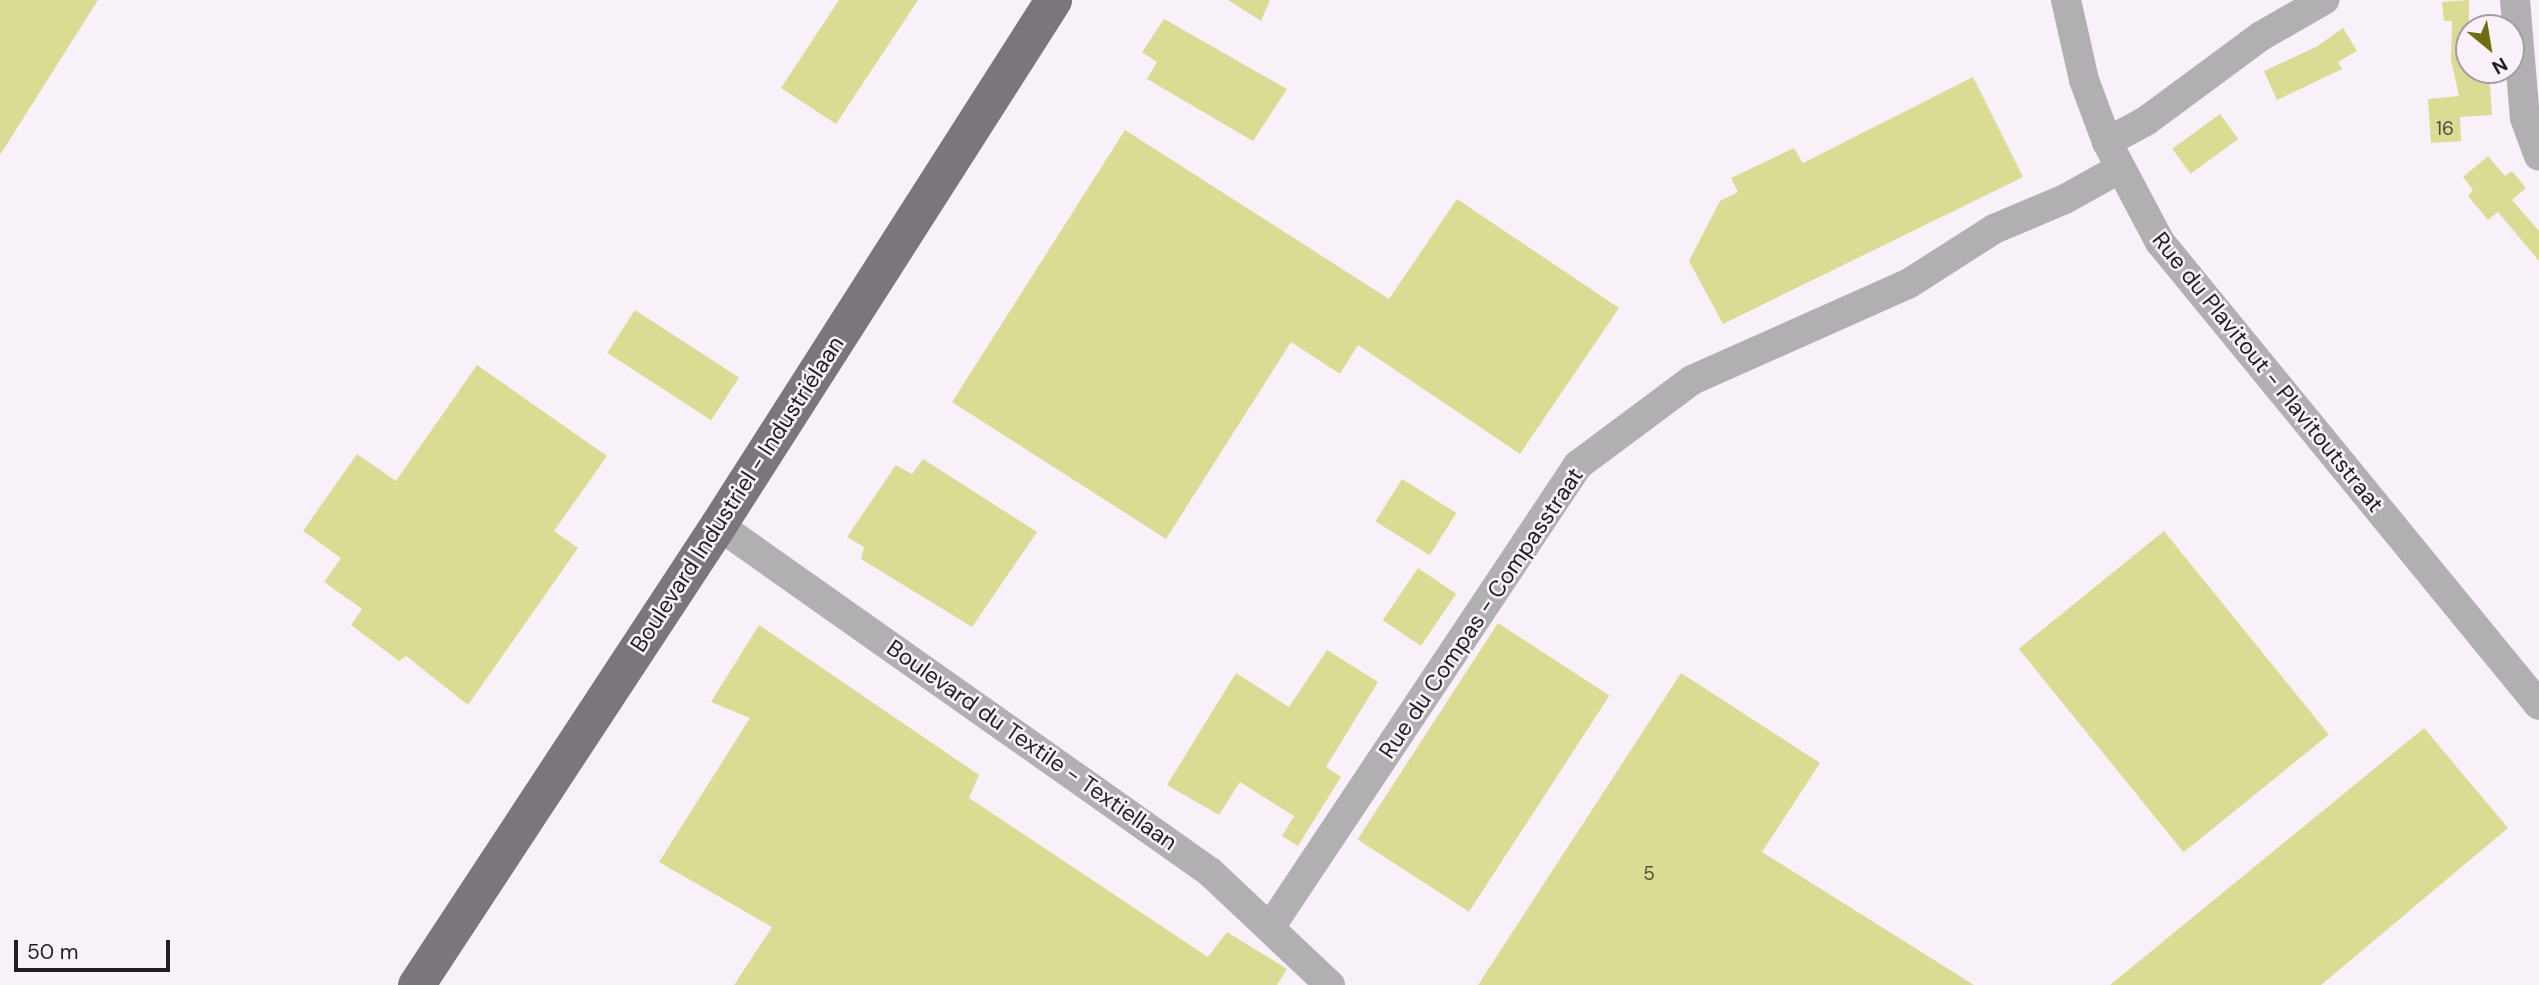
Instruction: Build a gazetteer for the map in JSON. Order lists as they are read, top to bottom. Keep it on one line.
{"streets":{"main road":["Boulevard Industriel - Industriélaan"],"street":["Rue du Plavitout - Plavitoutstraat","Rue du Compas - Compasstraat","Boulevard du Textile - Textiellaan"]},"crossings":[["Rue du Plavitout - Plavitoutstraat","Rue du Compas - Compasstraat"],["Boulevard Industriel - Industriélaan","Boulevard du Textile - Textiellaan"],["Rue du Compas - Compasstraat","Boulevard du Textile - Textiellaan"]],"house_numbers":["16","5"],"scale_bar":"50 m","north":"bottom right"}
